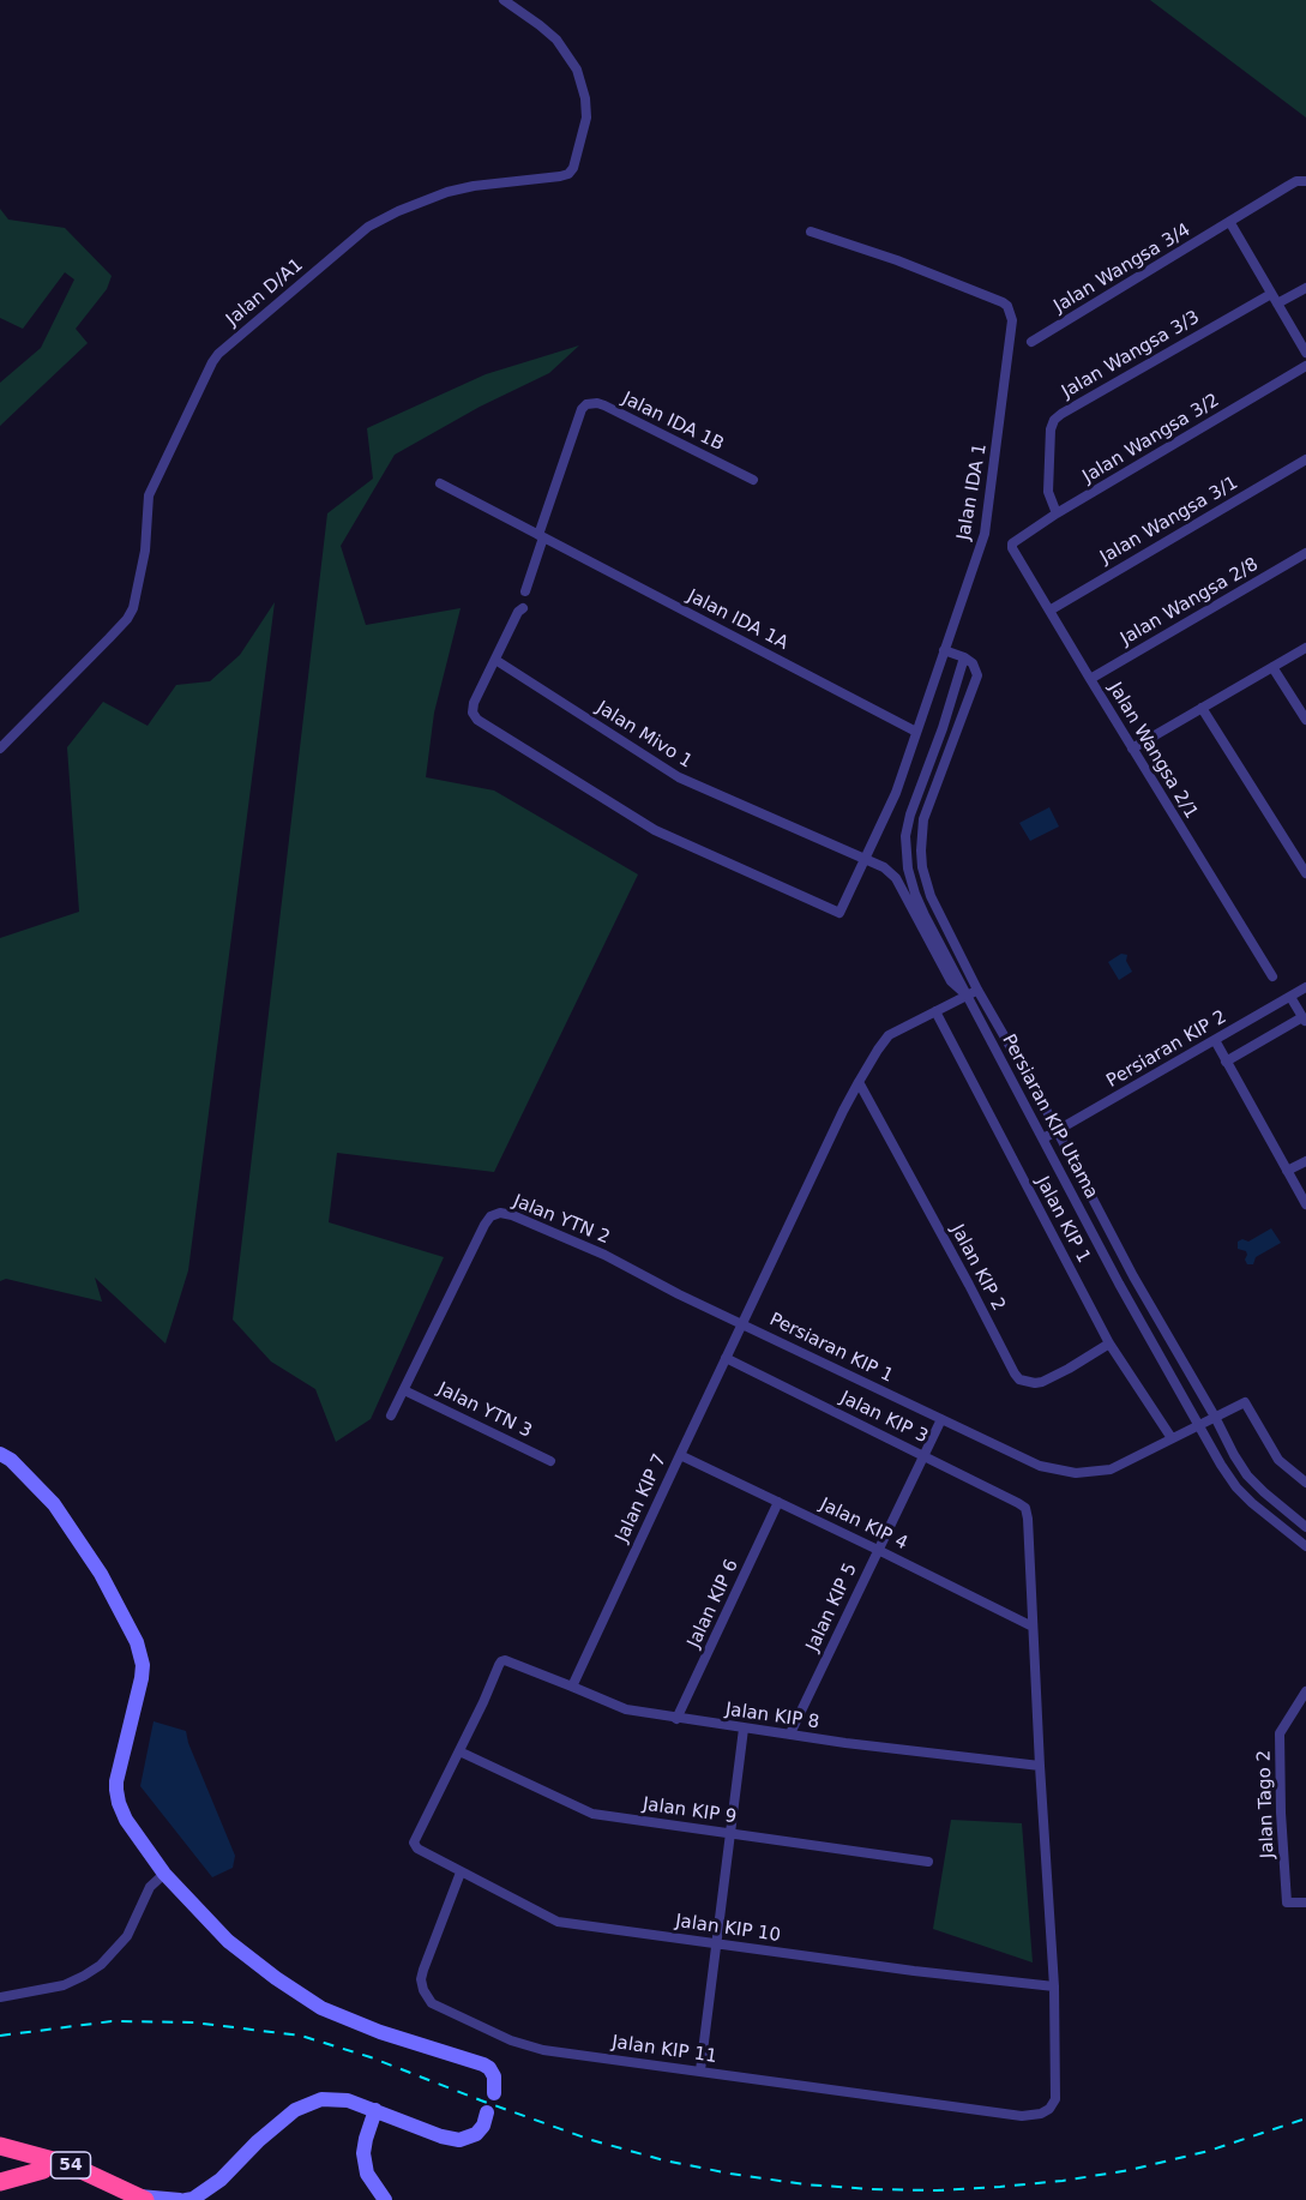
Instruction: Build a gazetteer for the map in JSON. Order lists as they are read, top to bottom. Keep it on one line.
{"streets":{"highway":["54"],"street":["Jalan Wangsa 3/4","Jalan D/A1","Jalan Wangsa 3/3","Jalan IDA 1B","Jalan Wangsa 3/2","Jalan IDA 1","Jalan Wangsa 3/1","Jalan Wangsa 2/8","Jalan IDA 1A","Jalan Mivo 1","Jalan Wangsa 2/1","Persiaran KIP 2","Persiaran KIP Utama","Jalan YTN 2","Jalan KIP 1","Jalan KIP 2","Persiaran KIP 1","Jalan YTN 3","Jalan KIP 3","Jalan KIP 7","Jalan KIP 4","Jalan KIP 6","Jalan KIP 5","Jalan KIP 8","Jalan Tago 2","Jalan KIP 9","Jalan KIP 10","Jalan KIP 11"]},"crossings":[["Jalan Wangsa 3/3","Jalan Wangsa 3/2"],["Jalan IDA 1B","Jalan IDA 1A"],["Jalan Wangsa 3/2","Jalan Wangsa 2/1"],["Jalan IDA 1","Jalan IDA 1A"],["Jalan IDA 1","Jalan Mivo 1"],["Jalan Wangsa 3/1","Jalan Wangsa 2/1"],["Jalan Wangsa 2/8","Jalan Wangsa 2/1"],["Jalan Mivo 1","Persiaran KIP Utama"],["Jalan Mivo 1","Persiaran KIP 1"],["Persiaran KIP 2","Persiaran KIP Utama"],["Persiaran KIP Utama","Persiaran KIP 1"],["Jalan YTN 2","Persiaran KIP 1"],["Jalan YTN 2","Jalan YTN 3"],["Jalan YTN 2","Jalan KIP 7"],["Jalan KIP 1","Jalan KIP 2"],["Jalan KIP 1","Persiaran KIP 1"],["Jalan KIP 2","Persiaran KIP 1"],["Persiaran KIP 1","Jalan KIP 7"],["Persiaran KIP 1","Jalan KIP 5"],["Jalan KIP 3","Jalan KIP 7"],["Jalan KIP 3","Jalan KIP 4"],["Jalan KIP 3","Jalan KIP 5"],["Jalan KIP 7","Jalan KIP 4"],["Jalan KIP 7","Jalan KIP 8"],["Jalan KIP 4","Jalan KIP 6"],["Jalan KIP 4","Jalan KIP 5"],["Jalan KIP 6","Jalan KIP 8"],["Jalan KIP 5","Jalan KIP 8"],["Jalan KIP 8","Jalan KIP 9"],["Jalan KIP 8","Jalan KIP 10"],["Jalan KIP 9","Jalan KIP 10"],["Jalan KIP 10","Jalan KIP 11"]]}
